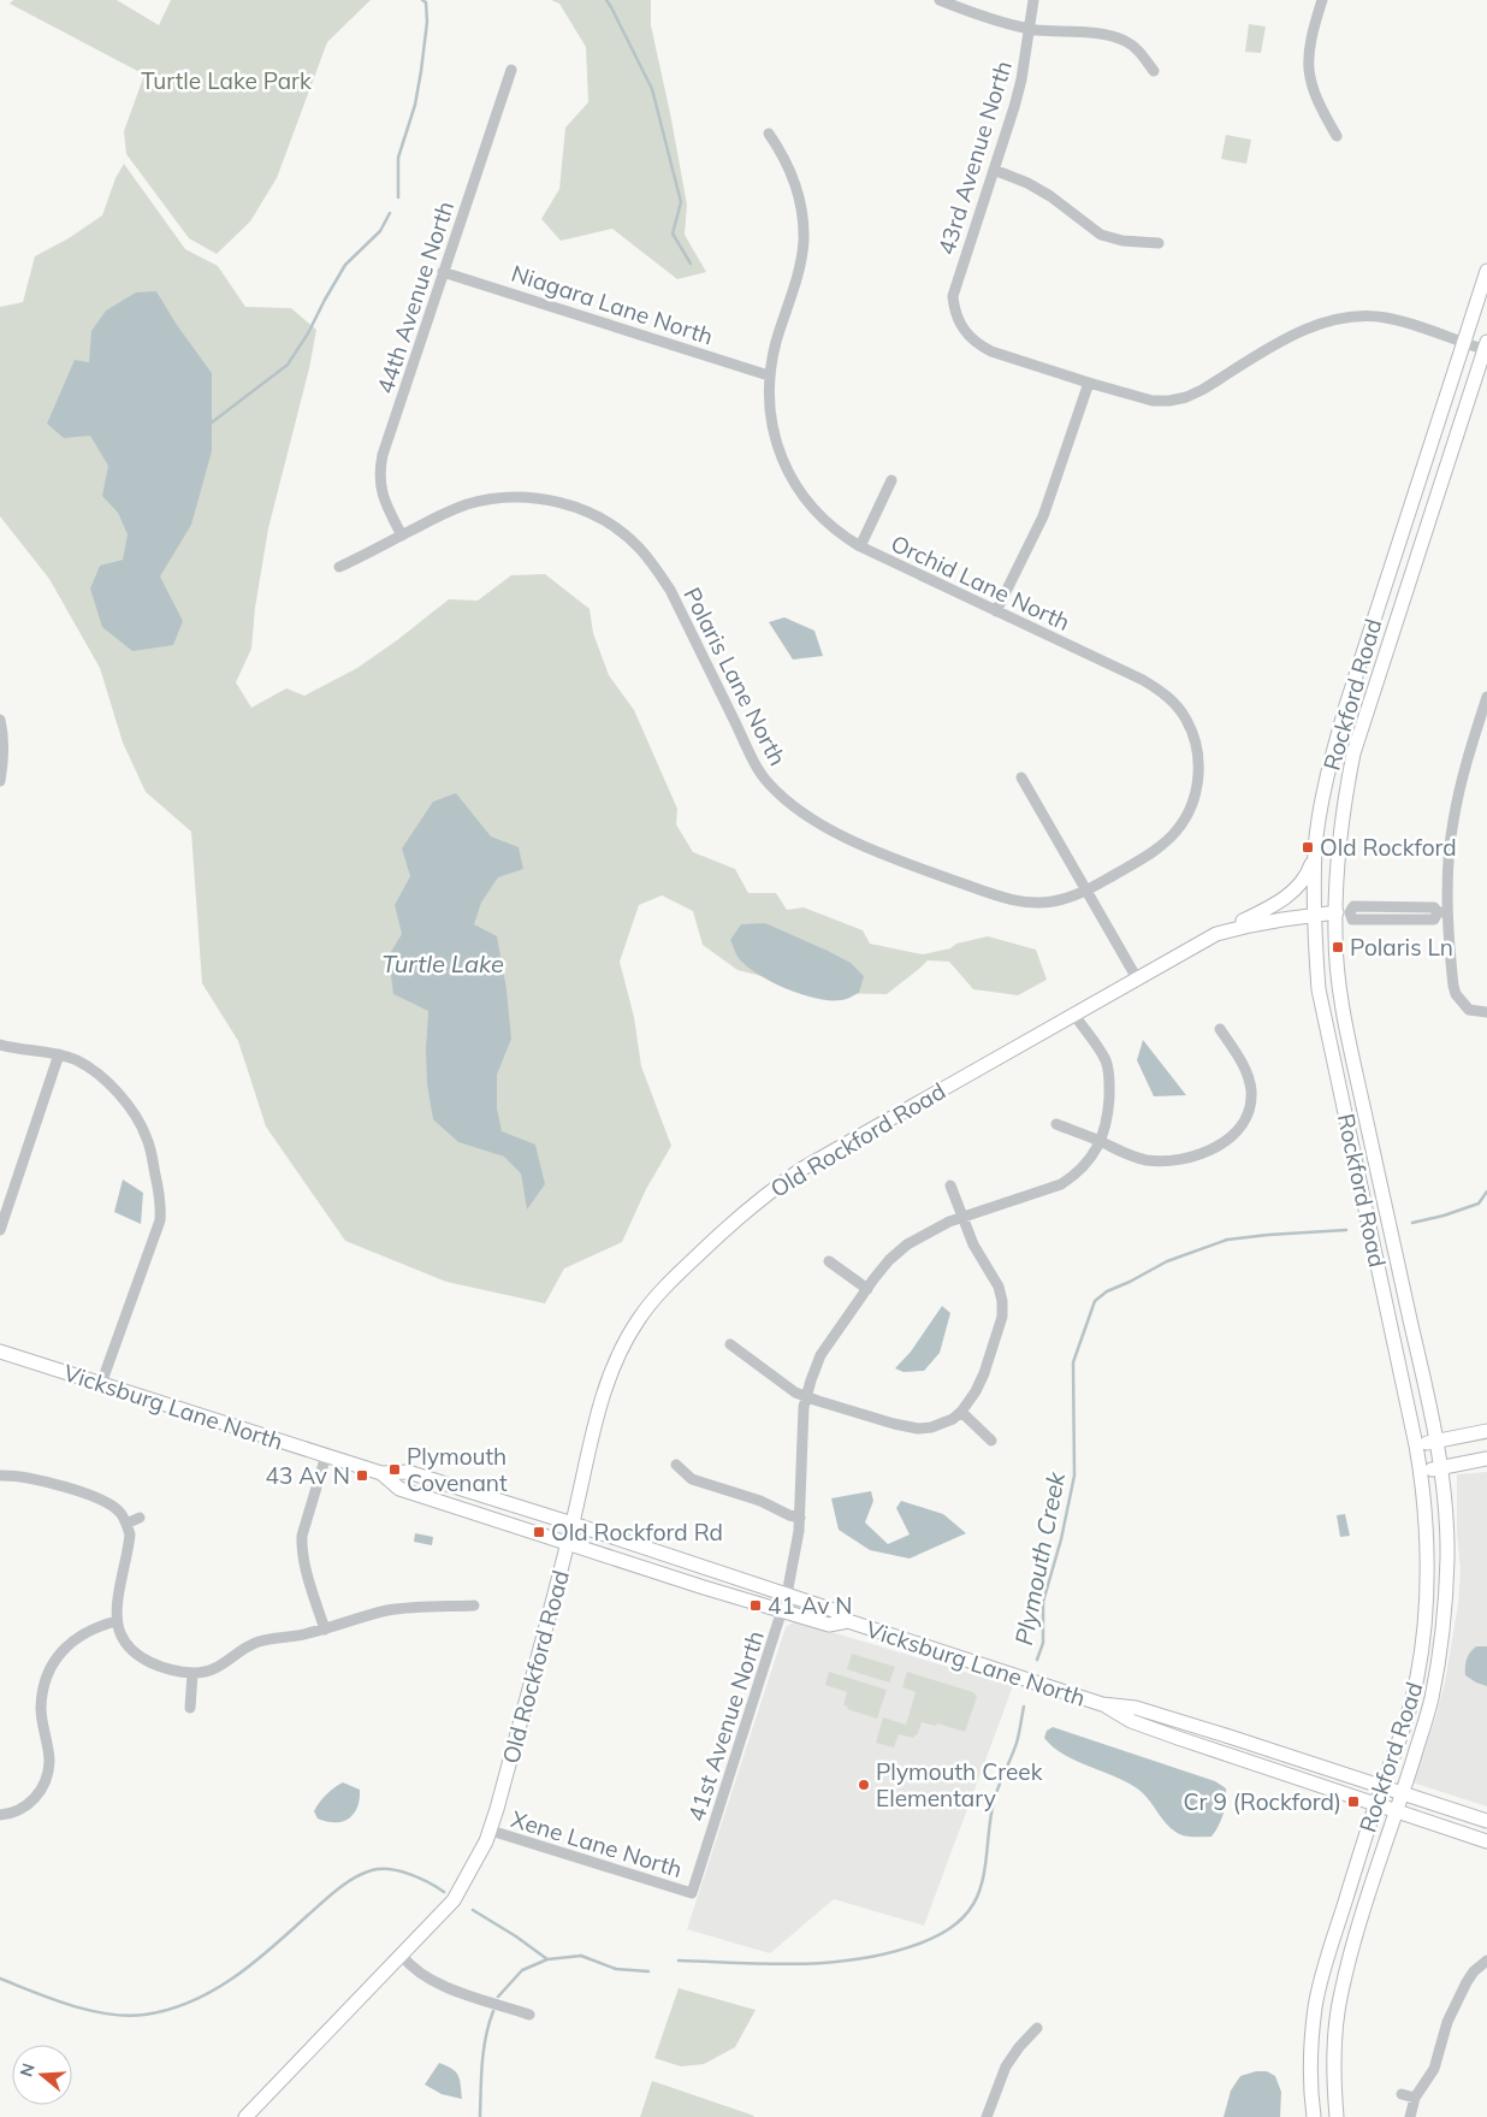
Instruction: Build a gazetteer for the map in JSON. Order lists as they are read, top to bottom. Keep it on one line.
{"streets":{"main road":["Rockford Road","Old Rockford Road","Vicksburg Lane North"],"street":["43rd Avenue North","44th Avenue North","Niagara Lane North","Orchid Lane North","Polaris Lane North","41st Avenue North","Xene Lane North"]},"crossings":[["44th Avenue North","Niagara Lane North"],["44th Avenue North","Polaris Lane North"],["Niagara Lane North","Orchid Lane North"],["Orchid Lane North","Polaris Lane North"],["Rockford Road","Old Rockford Road"],["Rockford Road","Vicksburg Lane North"],["Old Rockford Road","Vicksburg Lane North"],["Old Rockford Road","41st Avenue North"],["Old Rockford Road","Xene Lane North"],["Vicksburg Lane North","41st Avenue North"],["41st Avenue North","Xene Lane North"]],"water":["Turtle Lake","Plymouth Creek"],"parks":["Turtle Lake Park"],"places":{"transit":["Old Rockford","Polaris Ln","Plymouth Covenant","43 Av N","Old Rockford Rd","41 Av N","Cr 9 (Rockford)"],"other":["Plymouth Creek Elementary"]},"north":"left"}
